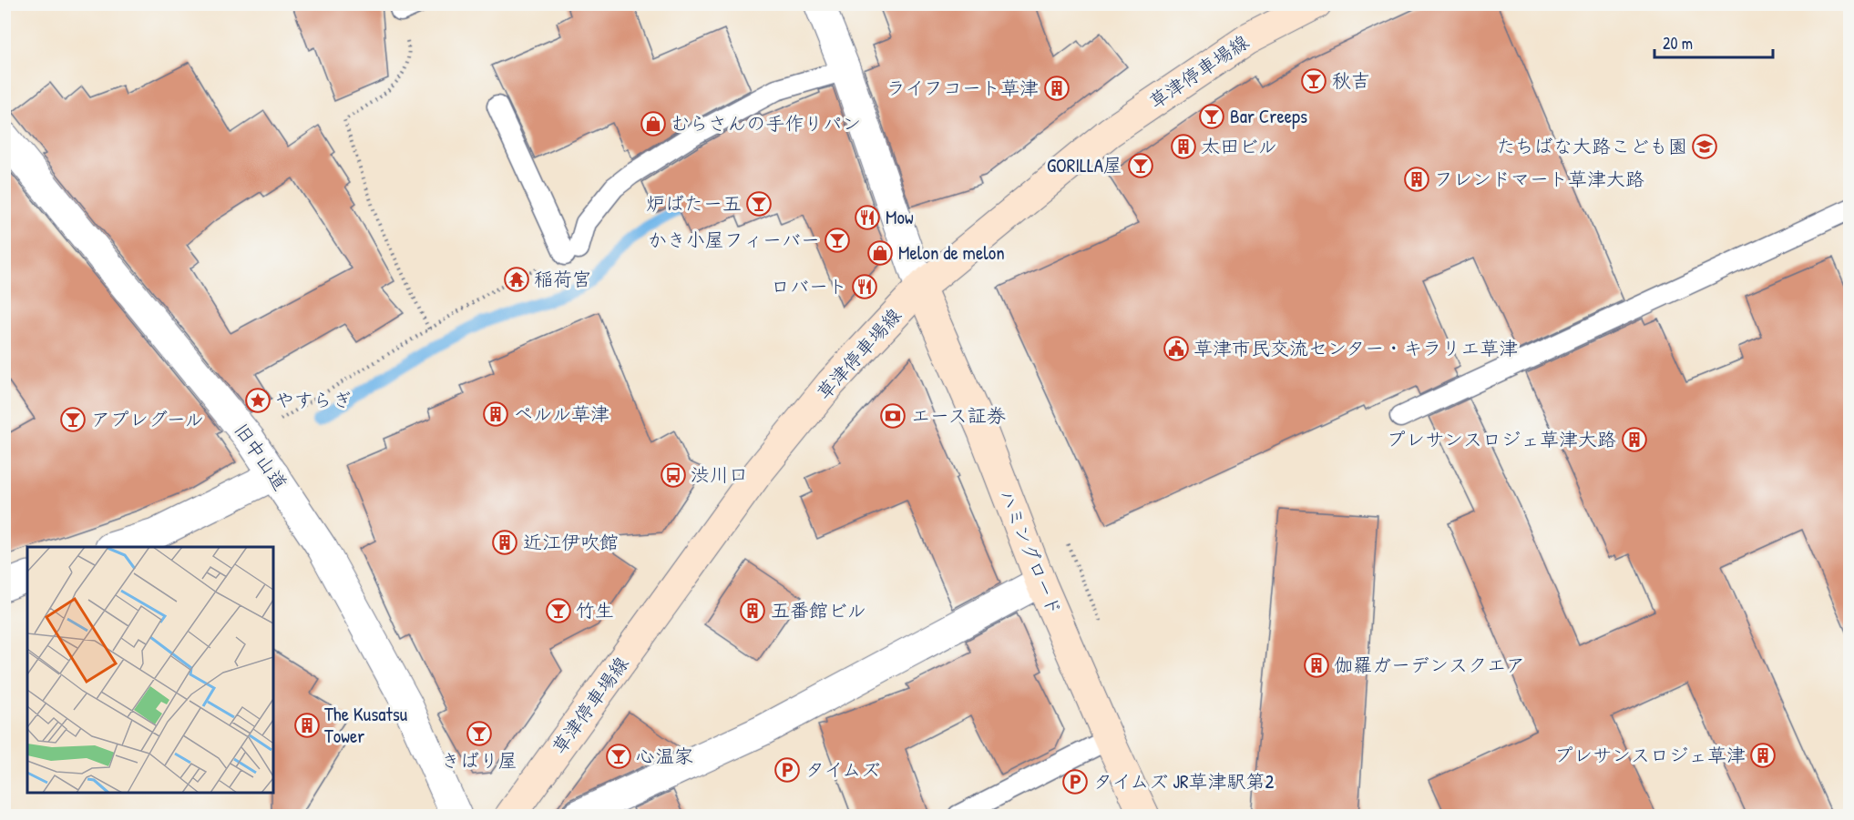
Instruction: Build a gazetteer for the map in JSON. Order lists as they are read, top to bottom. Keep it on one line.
{"streets":{"main road":["草津停車場線","ハミングロード"],"street":["旧中山道"]},"crossings":[["草津停車場線","ハミングロード"]],"places":{"bar":["秋吉","Bar Creeps","GORILLA屋","炉ばたー五","かき小屋フィーバー","アプレグール","竹生","きばり屋","心温家"],"building":["ライフコート草津","太田ビル","フレンドマート草津大路","ペルル草津","プレサンスロジェ草津大路","近江伊吹館","五番館ビル","伽羅ガーデンスクエア","The Kusatsu Tower","プレサンスロジェ草津"],"shop":["むらさんの手作りパン","Melon de melon"],"school or university":["たちばな大路こども園"],"restaurant":["Mow","ロバート"],"temple":["稲荷宮"],"public building":["草津市民交流センター・キラリエ草津"],"place":["やすらぎ"],"bank":["エース証券"],"bus stop":["渋川口"],"parking":["タイムズ","タイムズ JR草津駅第2"]},"scale_bar":"20 m"}
